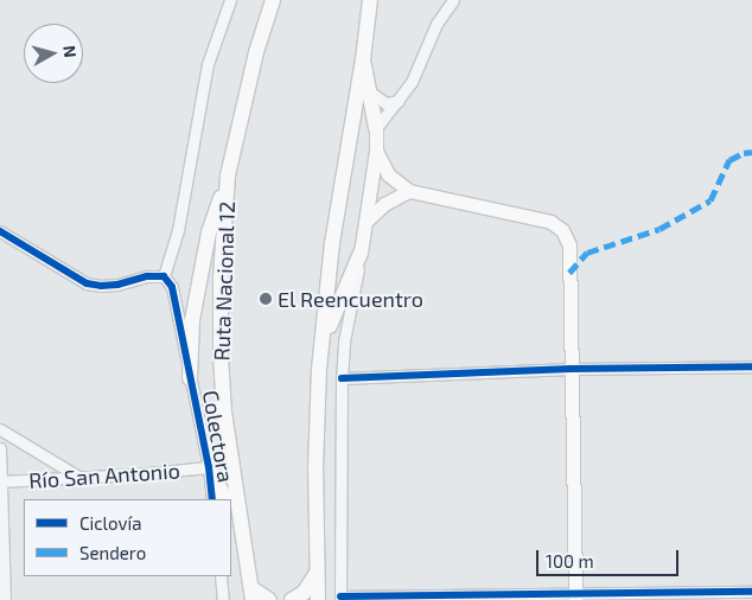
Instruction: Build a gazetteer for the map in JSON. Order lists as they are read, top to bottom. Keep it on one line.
{"streets":{"highway":["Ruta Nacional 12"],"street":["Colectora","Río San Antonio"]},"crossings":[["Colectora","Río San Antonio"]],"places":["El Reencuentro"],"legend":["Ciclovía","Sendero"],"scale_bar":"100 m","north":"right"}
